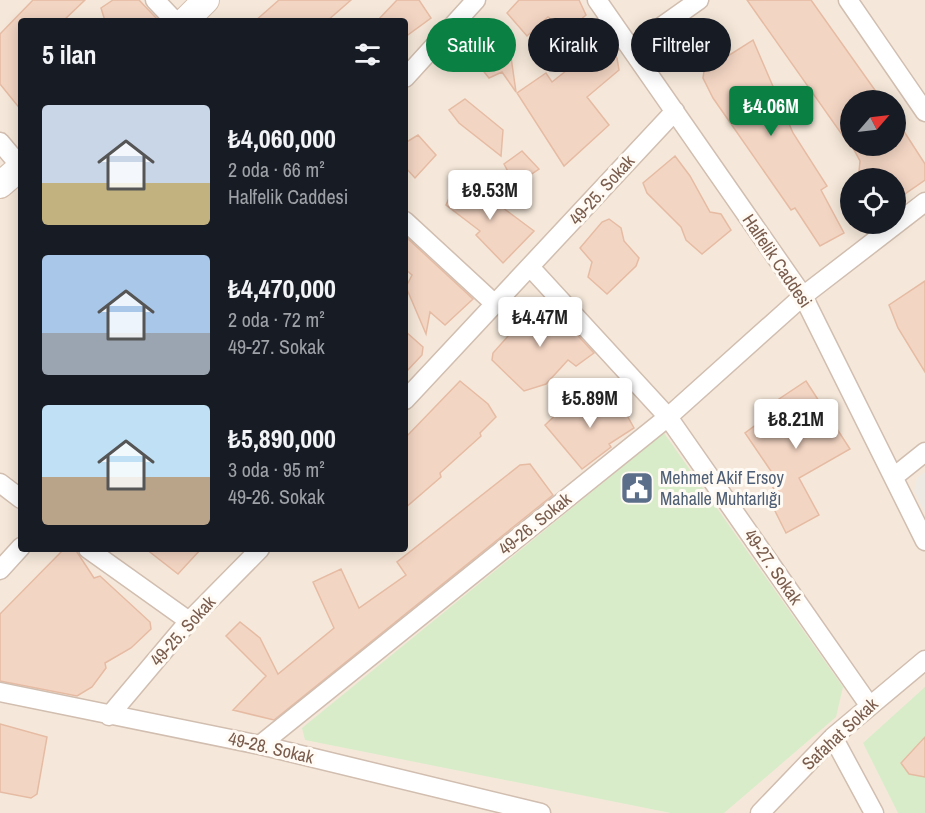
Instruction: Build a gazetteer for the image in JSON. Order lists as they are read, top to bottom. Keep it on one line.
{"streets":{"street":["49-25. Sokak","Halfelik Caddesi","49-26. Sokak","49-27. Sokak","Safahat Sokak","49-28. Sokak"]},"crossings":[["49-25. Sokak","Halfelik Caddesi"],["49-25. Sokak","49-27. Sokak"],["49-25. Sokak","49-28. Sokak"],["Halfelik Caddesi","49-26. Sokak"],["49-26. Sokak","49-27. Sokak"],["49-26. Sokak","49-28. Sokak"],["49-27. Sokak","Safahat Sokak"]],"places":{"public building":["Mehmet Akif Ersoy Mahalle Muhtarlığı"]},"north":"top right","page":{"chip":["Satılık","Kiralık","Filtreler"],"heading":"5 ilan","price":["₺4.06M","₺9.53M","₺4.47M","₺5.89M","₺8.21M"],"list":[{"name":"₺4,060,000","note":"2 oda · 66 m² · Halfelik Caddesi"},{"name":"₺4,470,000","note":"2 oda · 72 m² · 49-27. Sokak"},{"name":"₺5,890,000","note":"3 oda · 95 m² · 49-26. Sokak"}]}}
